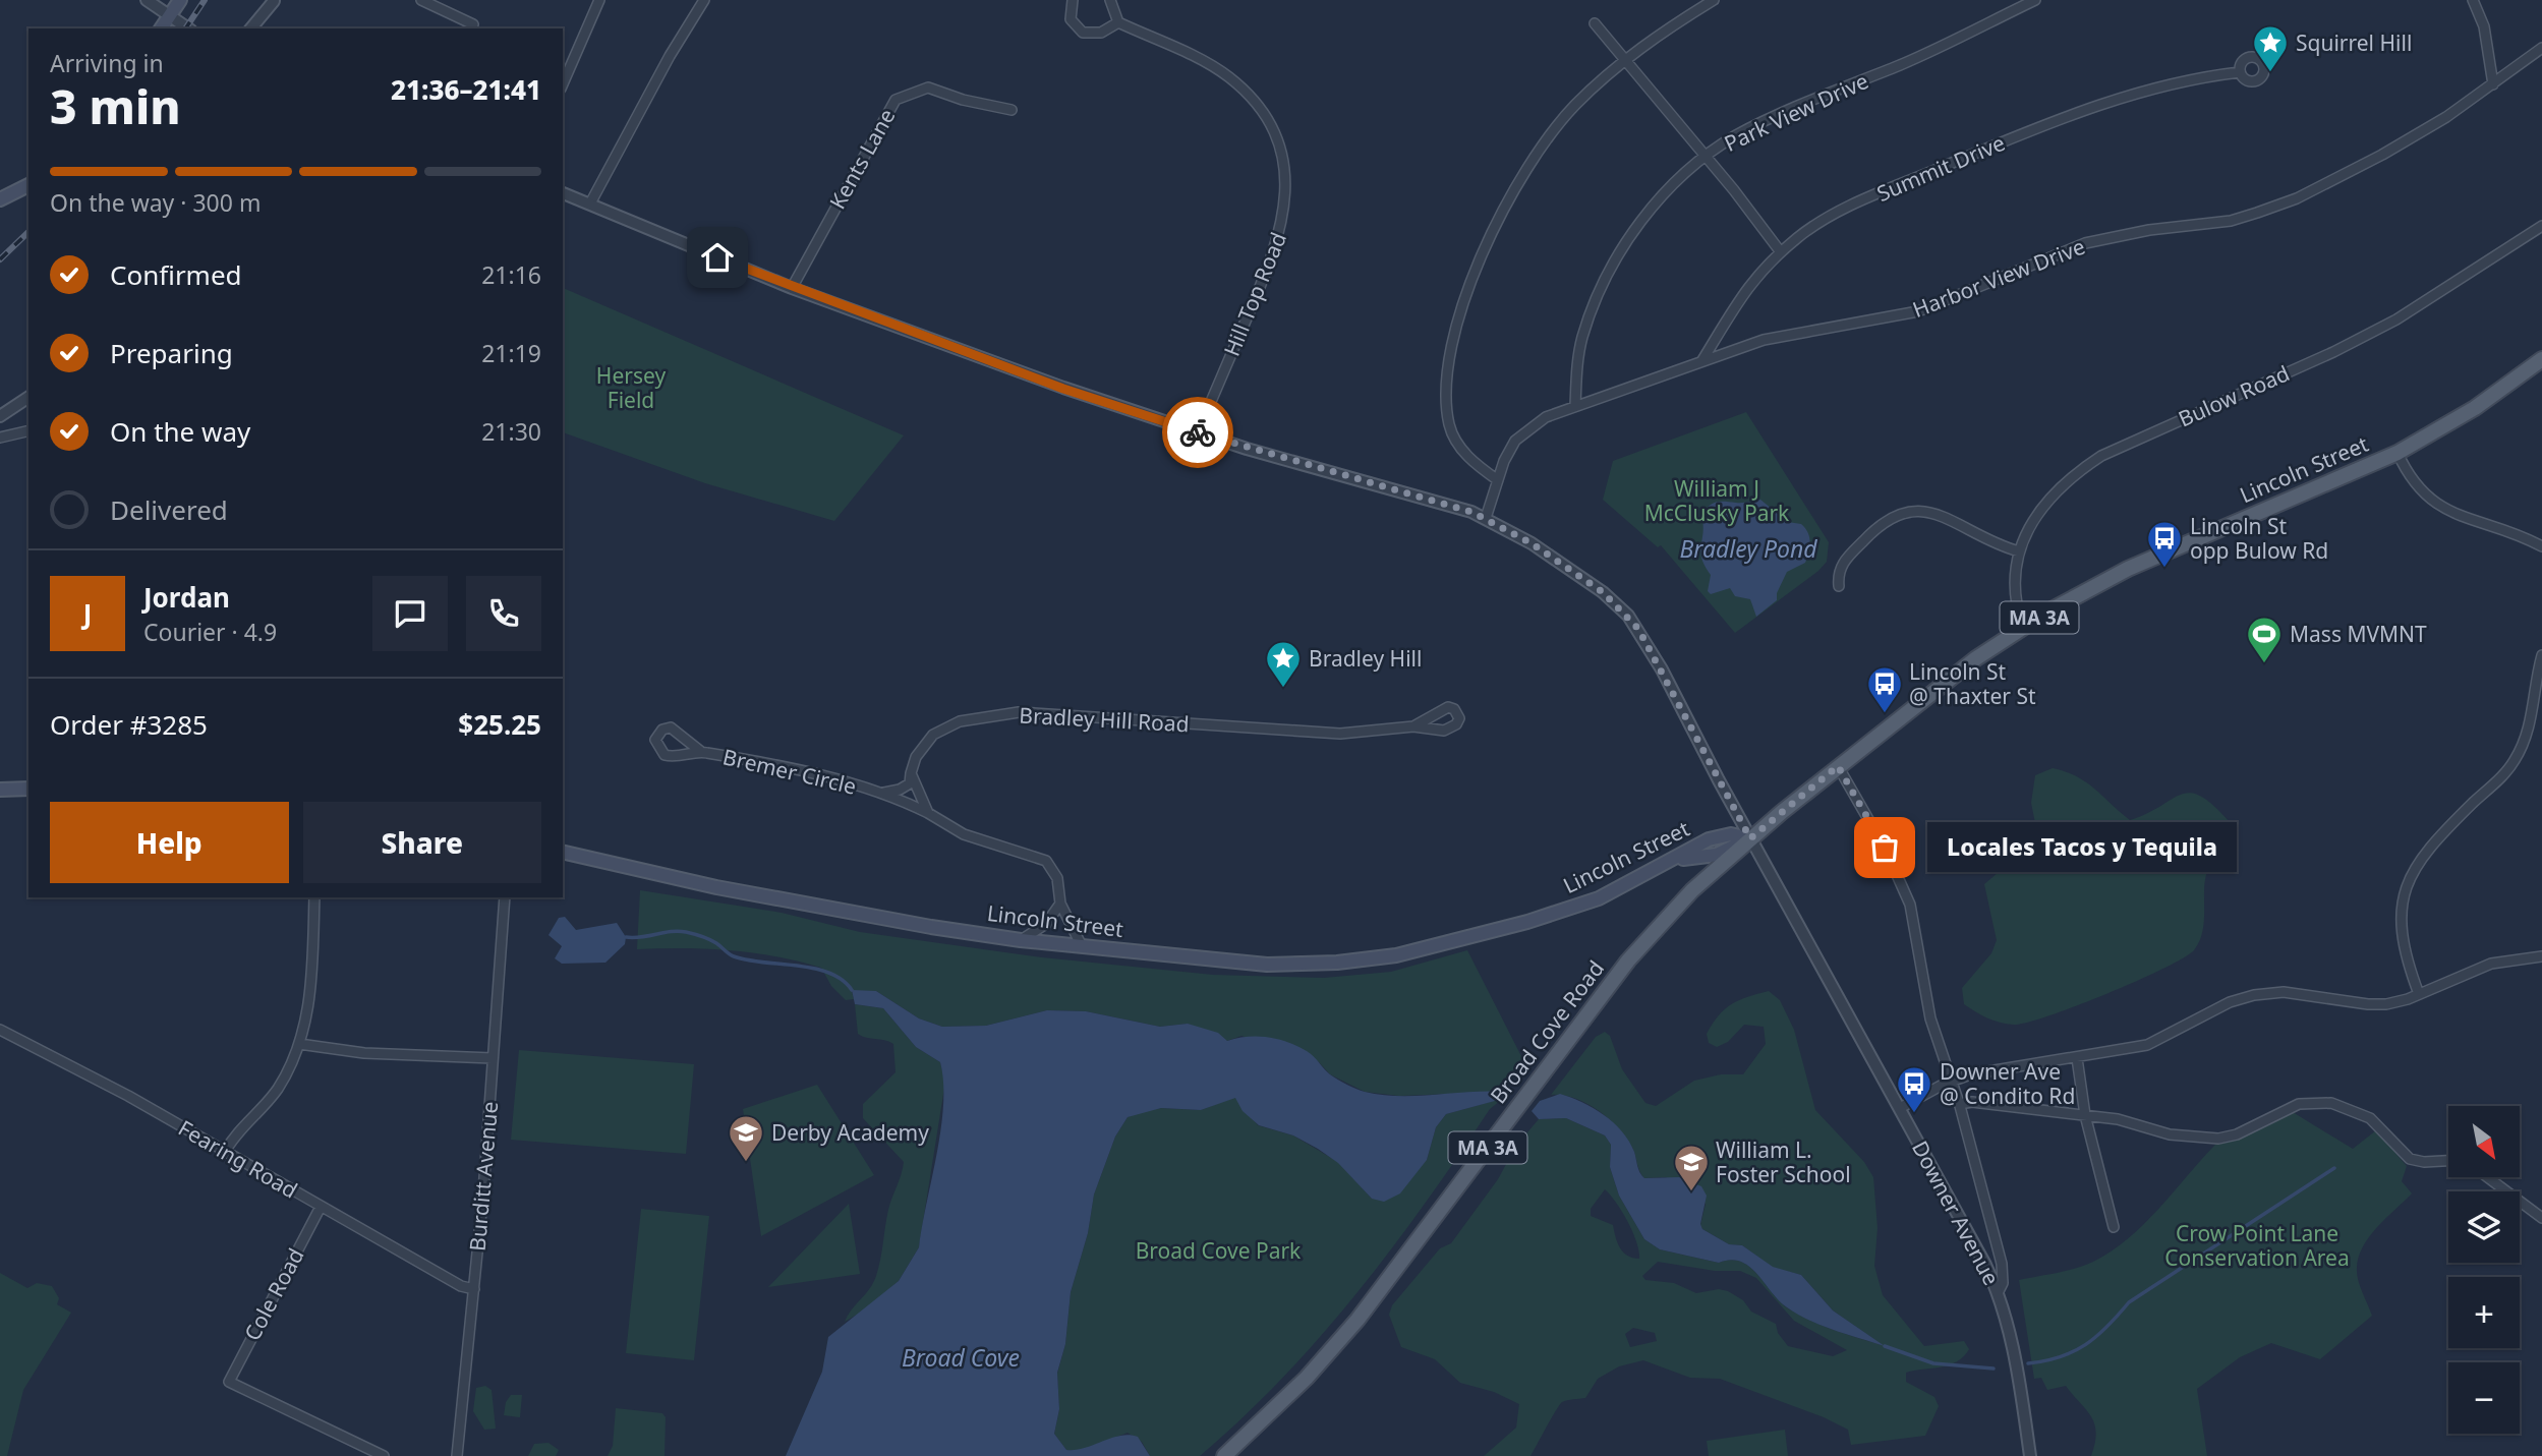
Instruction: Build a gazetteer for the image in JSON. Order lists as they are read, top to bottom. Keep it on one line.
{"streets":{"main road":["Lincoln Street","MA 3A","Broad Cove Road"],"street":["Park View Drive","Kents Lane","Summit Drive","Harbor View Drive","Hill Top Road","Bulow Road","Bradley Hill Road","Bremer Circle","Fearing Road","Burditt Avenue","Downer Avenue","Cole Road"]},"crossings":[["Park View Drive","Harbor View Drive"],["Kents Lane","Downer Avenue"],["Summit Drive","Harbor View Drive"],["Harbor View Drive","Downer Avenue"],["Hill Top Road","Downer Avenue"],["Bulow Road","Lincoln Street"],["Lincoln Street","Broad Cove Road"],["Lincoln Street","Downer Avenue"],["Bradley Hill Road","Bremer Circle"],["Broad Cove Road","Downer Avenue"],["Fearing Road","Burditt Avenue"],["Fearing Road","Cole Road"]],"water":["Bradley Pond","Broad Cove"],"parks":["Hersey Field","William J McClusky Park","Crow Point Lane Conservation Area","Broad Cove Park"],"places":{"place":["Squirrel Hill","Bradley Hill"],"bus stop":["Lincoln St opp Bulow Rd","Lincoln St @ Thaxter St","Downer Ave @ Condito Rd"],"sports":["Mass MVMNT"],"other":["Locales Tacos y Tequila"],"school or university":["Derby Academy","William L. Foster School"]},"north":"bottom right","page":{"heading":["3 min","Arriving in","21:36–21:41"],"panel":["Jordan","Courier · 4.9","Order #3285","$25.25"],"bar":"On the way · 300 m","list":[["Confirmed","21:16"],["Preparing","21:19"],["On the way","21:30"],"Delivered"],"round":"J","buttons":["Help","Share"],"bubble":"Locales Tacos y Tequila","map_buttons":["+","−"]}}
